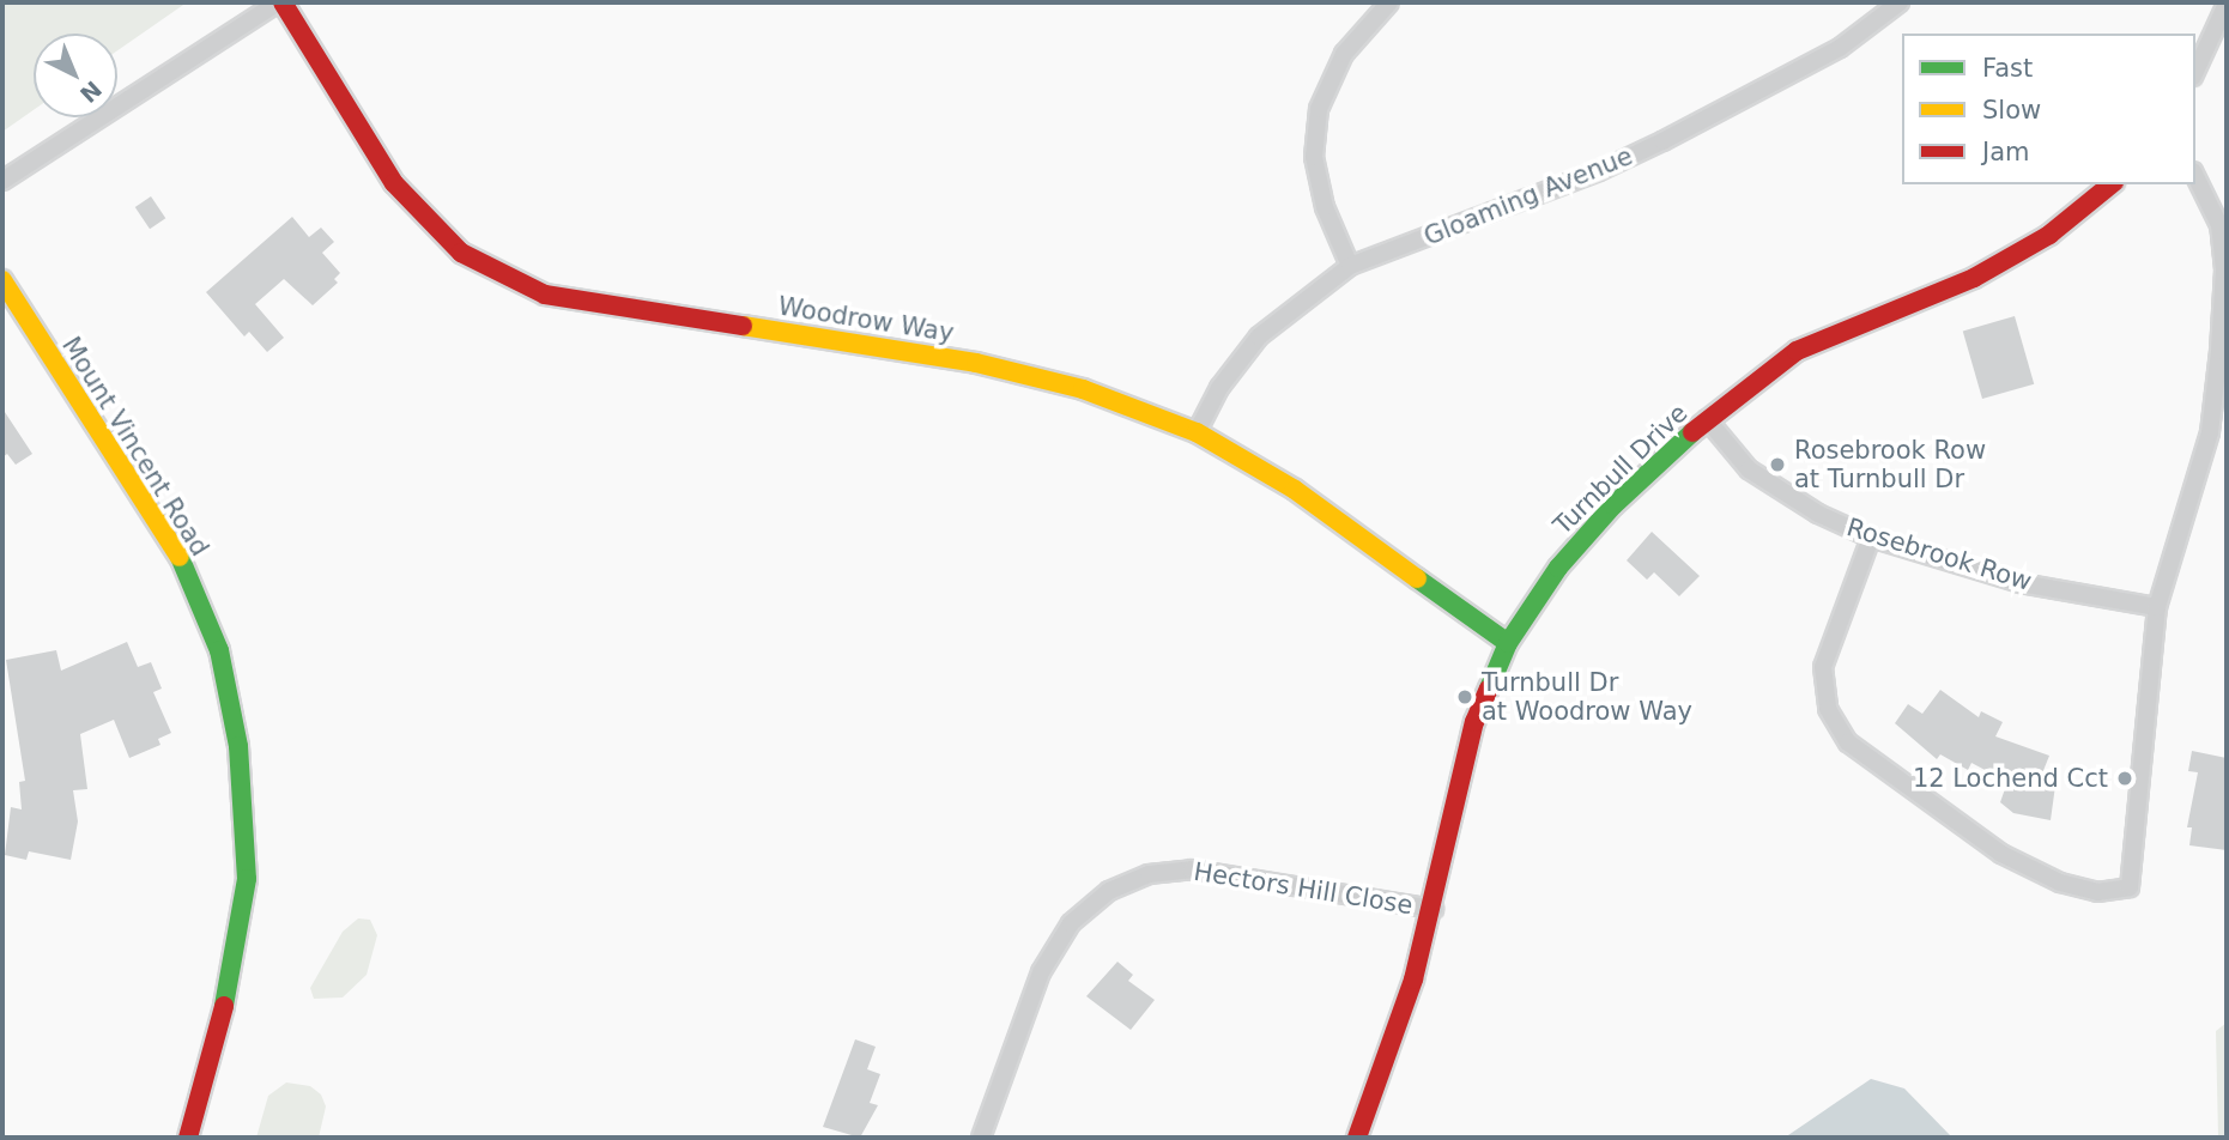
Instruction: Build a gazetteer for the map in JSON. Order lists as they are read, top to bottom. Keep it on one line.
{"streets":{"street":["Gloaming Avenue","Woodrow Way","Mount Vincent Road","Turnbull Drive","Rosebrook Row","Hectors Hill Close"]},"crossings":[["Gloaming Avenue","Woodrow Way"],["Woodrow Way","Turnbull Drive"],["Turnbull Drive","Rosebrook Row"],["Turnbull Drive","Hectors Hill Close"]],"places":["Rosebrook Row at Turnbull Dr","Turnbull Dr at Woodrow Way","12 Lochend Cct"],"legend":["Fast","Slow","Jam"],"north":"bottom right"}
